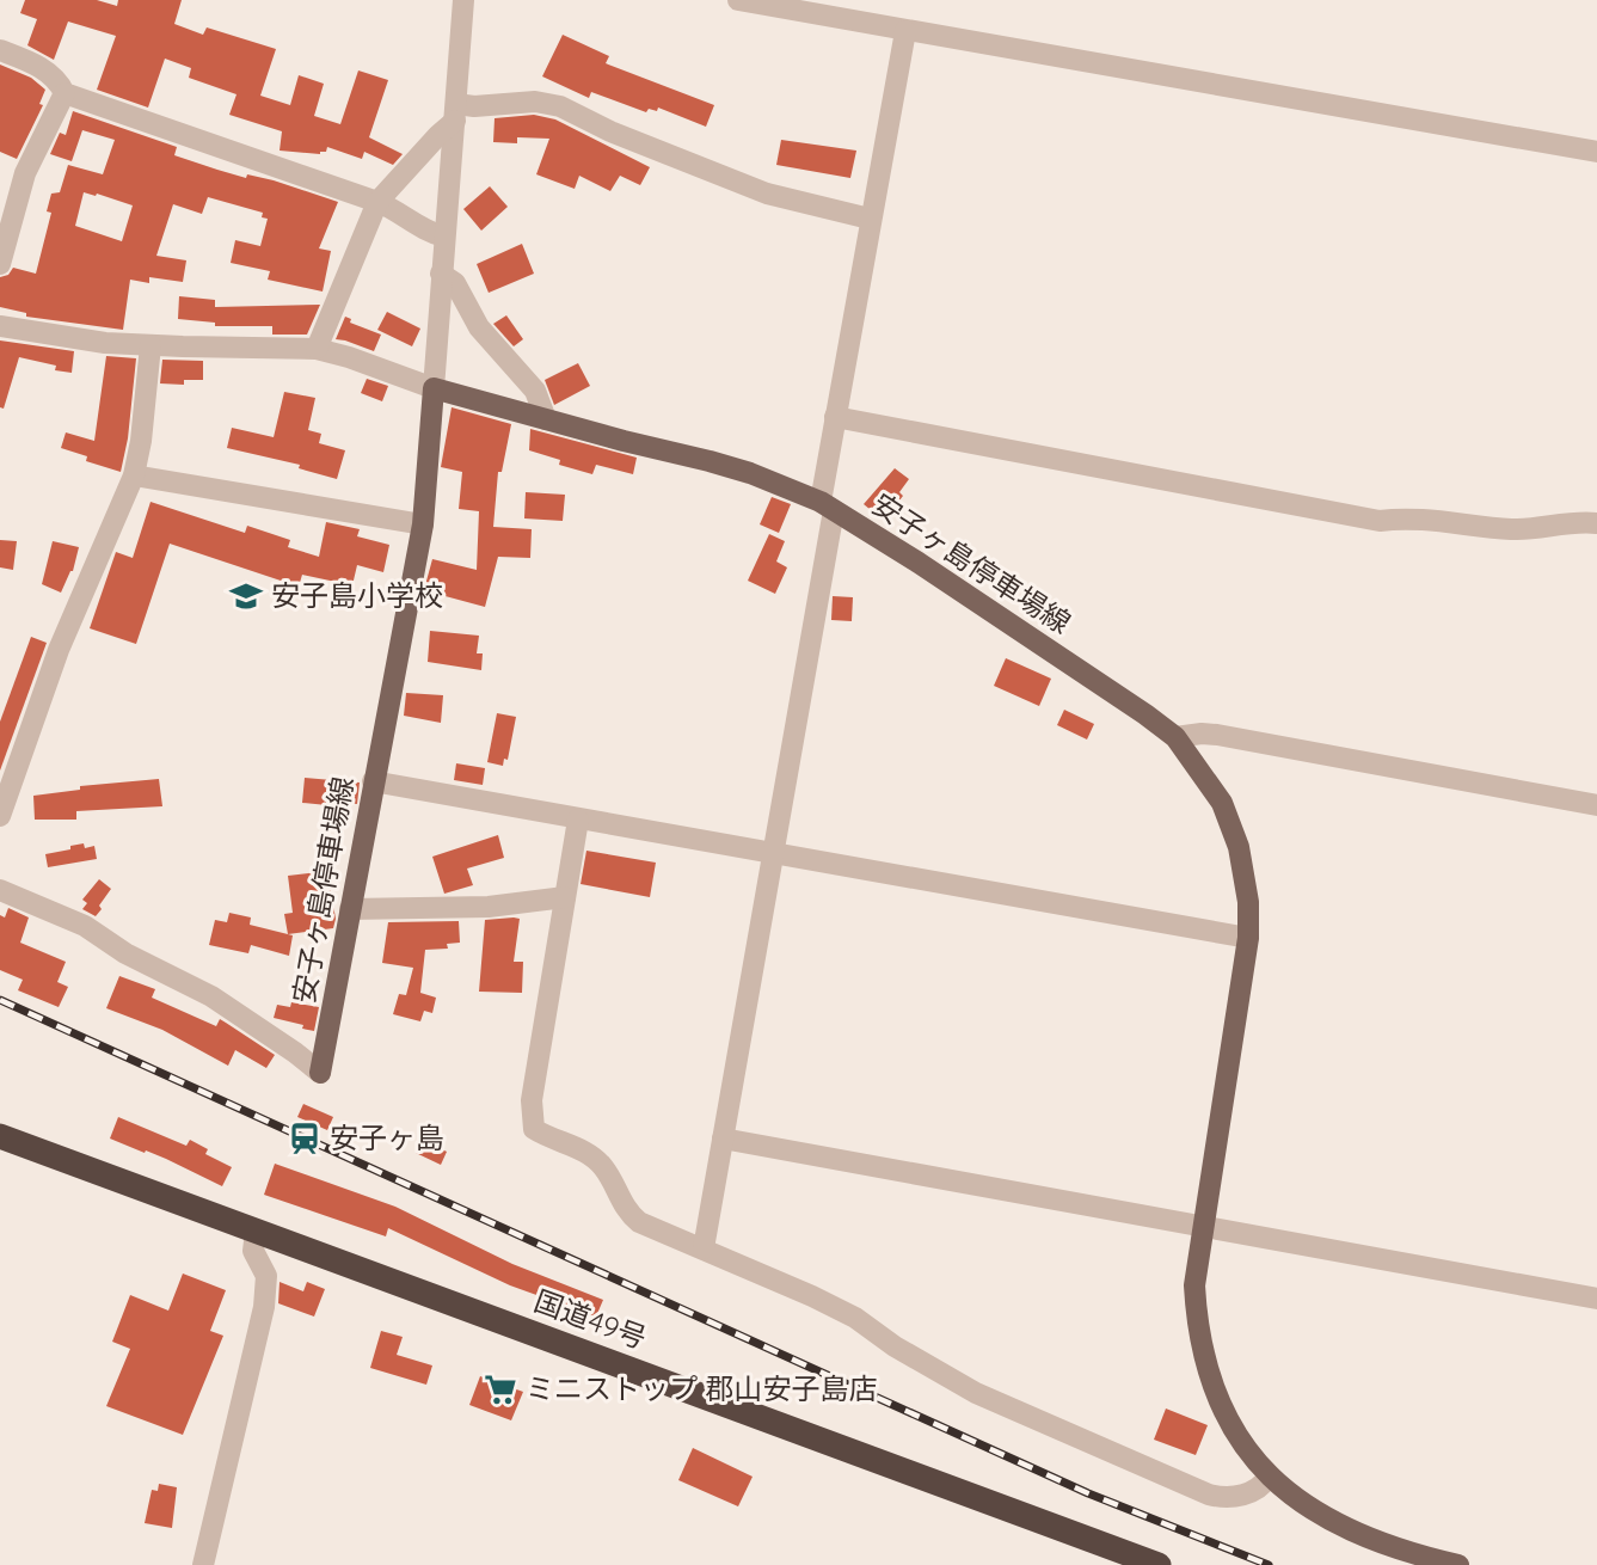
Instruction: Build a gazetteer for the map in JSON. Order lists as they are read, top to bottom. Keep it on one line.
{"streets":{"highway":["国道49号"],"main road":["安子ヶ島停車場線"]},"places":{"school or university":["安子島小学校"],"station":["安子ヶ島"],"supermarket":["ミニストップ 郡山安子島店"]}}
